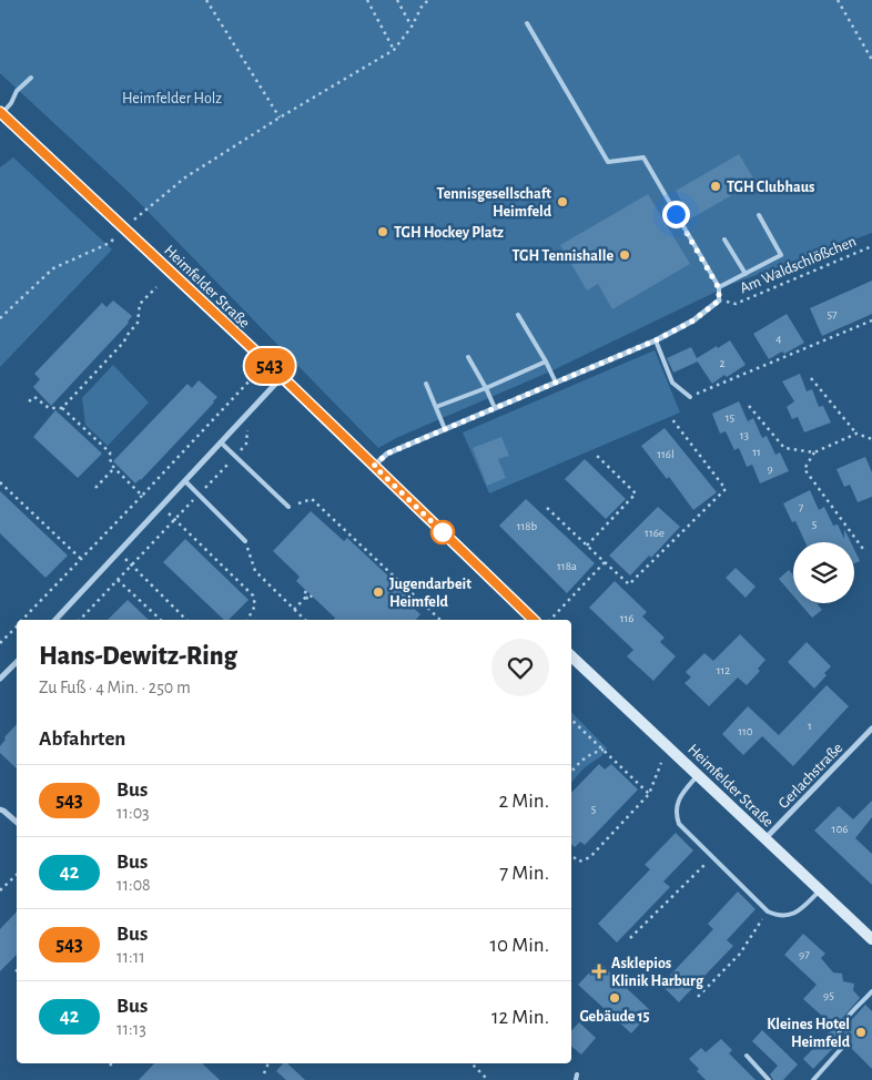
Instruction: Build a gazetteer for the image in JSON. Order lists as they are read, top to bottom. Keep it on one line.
{"streets":{"street":["Heimfelder Straße","Gerlachstraße"],"path":["Am Waldschlößchen"]},"crossings":[["Heimfelder Straße","Gerlachstraße"]],"parks":["Heimfelder Holz"],"places":{"other":["TGH Clubhaus","Tennisgesellschaft Heimfeld","TGH Hockey Platz","TGH Tennishalle","Jugendarbeit Heimfeld","Gebäude 15","Kleines Hotel Heimfeld"],"health":["Asklepios Klinik Harburg"]},"lines":["bus line 543"],"house_numbers":["57","4","2","15","13","11","116l","9","7","5","118b","116e","118a","116","112","1","110","5","106","97","95"],"page":{"on_map":"543","heading":[["Hans-Dewitz-Ring","Zu Fuß · 4 Min. · 250 m"],"Abfahrten"],"list":[{"mark":"543","name":"Bus","note":"11:03","value":"2 Min."},{"mark":"42","name":"Bus","note":"11:08","value":"7 Min."},{"mark":"543","name":"Bus","note":"11:11","value":"10 Min."},{"mark":"42","name":"Bus","note":"11:13","value":"12 Min."}]}}
